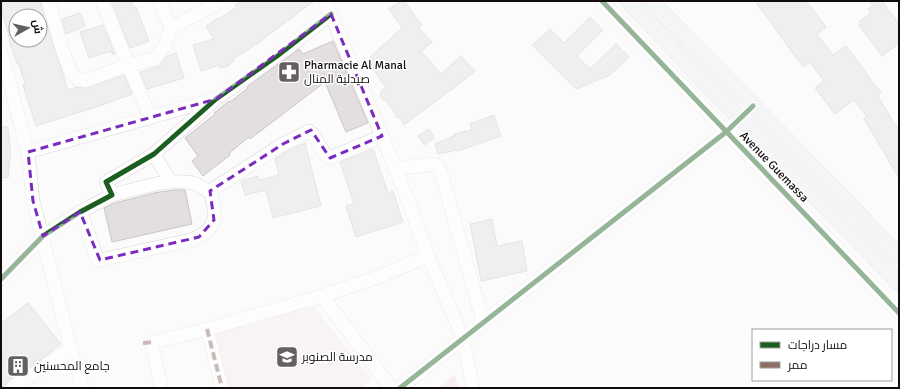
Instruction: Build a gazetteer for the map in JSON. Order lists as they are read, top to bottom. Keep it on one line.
{"streets":{"main road":["Avenue Guemassa"]},"places":{"pharmacy":["Pharmacie Al Manal صيدلية المنال"],"school or university":["مدرسة الصنوبر"],"building":["جامع المحسنين"]},"legend":["مسار دراجات","ممر"],"north":"right"}
